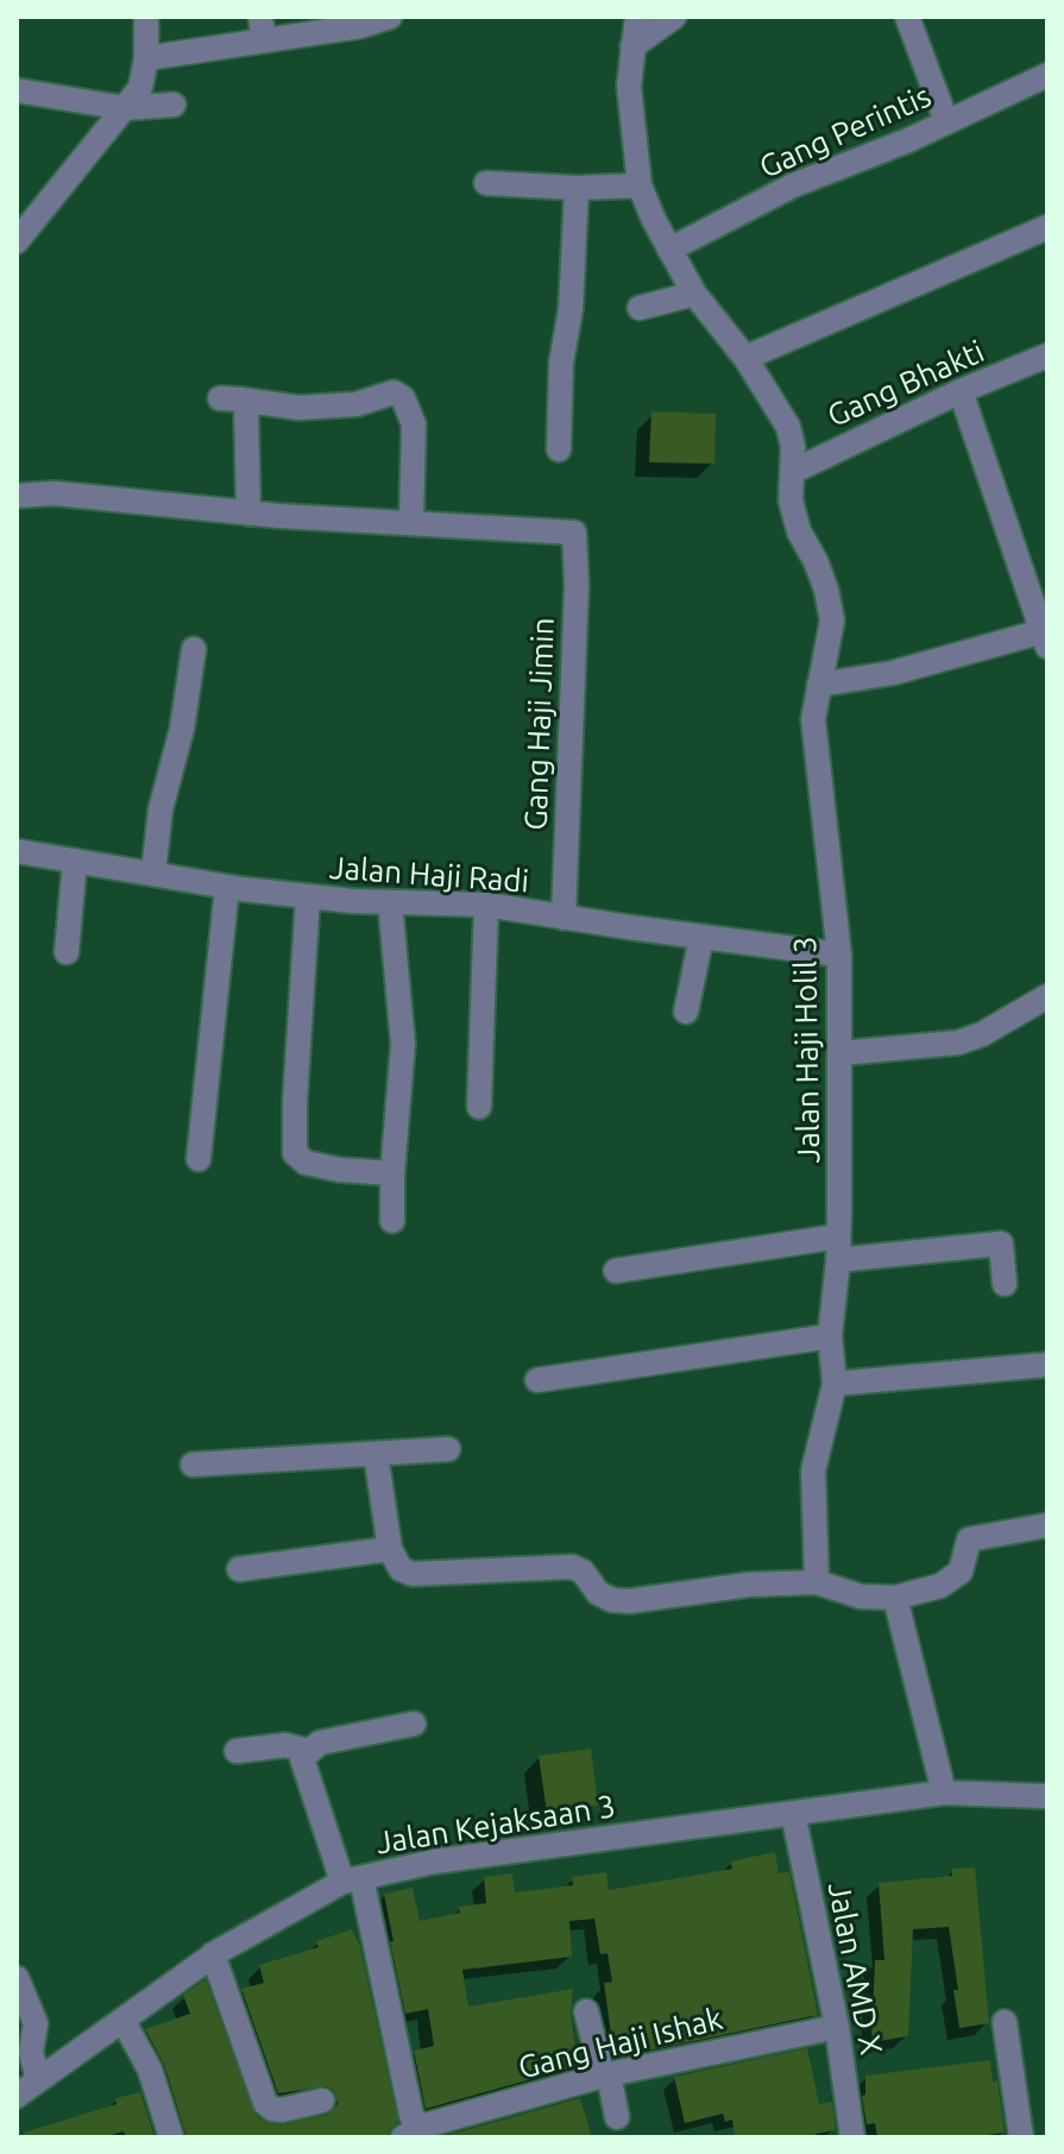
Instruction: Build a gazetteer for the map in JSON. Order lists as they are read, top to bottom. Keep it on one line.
{"streets":{"street":["Gang Perintis","Gang Bhakti","Gang Haji Jimin","Jalan Haji Radi","Jalan Haji Holil 3","Jalan Kejaksaan 3","Jalan AMD X","Gang Haji Ishak"]},"crossings":[["Gang Perintis","Jalan Haji Holil 3"],["Gang Bhakti","Jalan Haji Holil 3"],["Gang Haji Jimin","Jalan Haji Radi"],["Jalan Haji Radi","Jalan Haji Holil 3"],["Jalan Kejaksaan 3","Jalan AMD X"],["Jalan AMD X","Gang Haji Ishak"]]}
